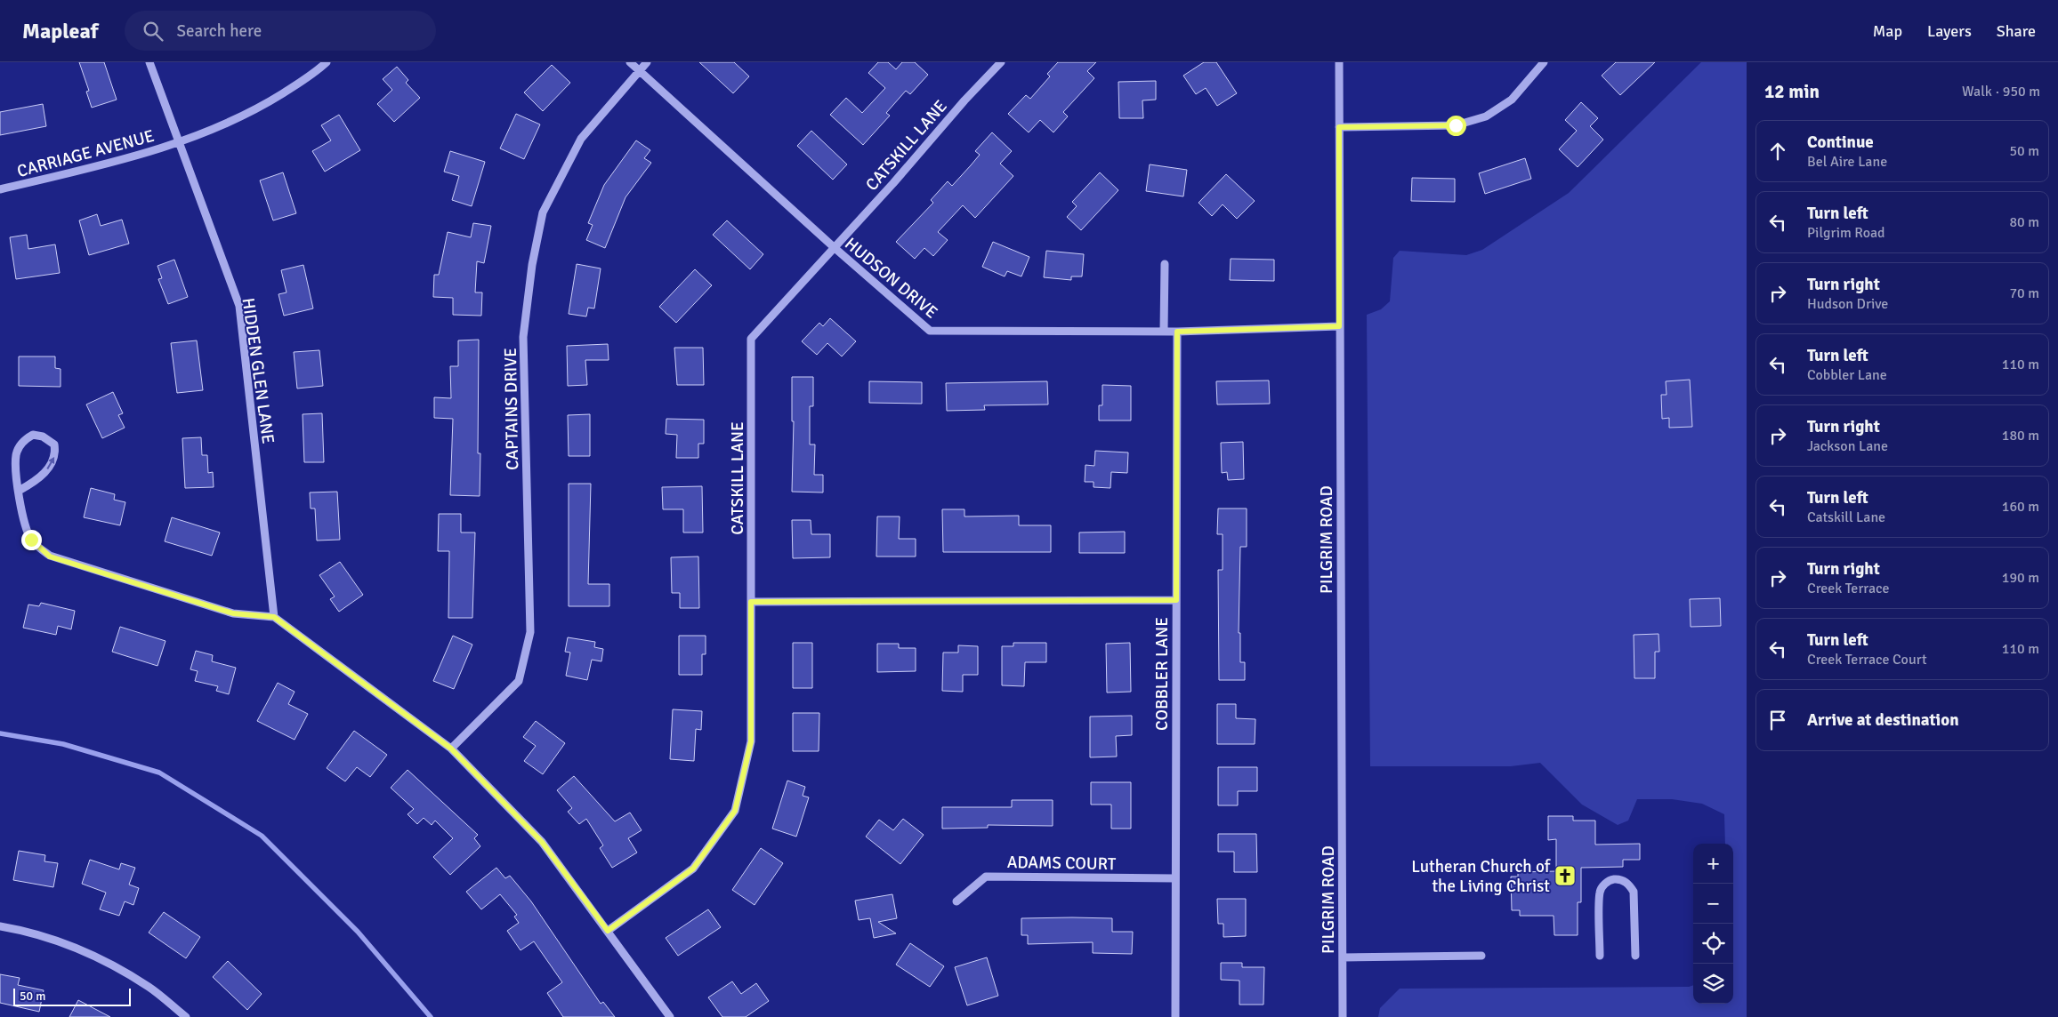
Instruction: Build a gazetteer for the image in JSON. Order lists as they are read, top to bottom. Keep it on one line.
{"streets":{"street":["CATSKILL LANE","CARRIAGE AVENUE","HUDSON DRIVE","HIDDEN GLEN LANE","CAPTAINS DRIVE","PILGRIM ROAD","COBBLER LANE","ADAMS COURT"]},"crossings":[["CATSKILL LANE","HUDSON DRIVE"],["CARRIAGE AVENUE","HIDDEN GLEN LANE"],["HUDSON DRIVE","CAPTAINS DRIVE"],["HUDSON DRIVE","PILGRIM ROAD"],["HUDSON DRIVE","COBBLER LANE"],["COBBLER LANE","ADAMS COURT"]],"places":{"church":["Lutheran Church of the Living Christ"]},"scale_bar":"50 m","page":{"header":"Mapleaf","search":"Search here","nav":["Map","Layers","Share"],"heading":["12 min","Walk · 950 m"],"list":[["Continue","Bel Aire Lane","50 m"],["Turn left","Pilgrim Road","80 m"],["Turn right","Hudson Drive","70 m"],["Turn left","Cobbler Lane","110 m"],["Turn right","Jackson Lane","180 m"],["Turn left","Catskill Lane","160 m"],["Turn right","Creek Terrace","190 m"],["Turn left","Creek Terrace Court","110 m"],"Arrive at destination"],"map_buttons":["+","−"],"scale":"50 m"}}
